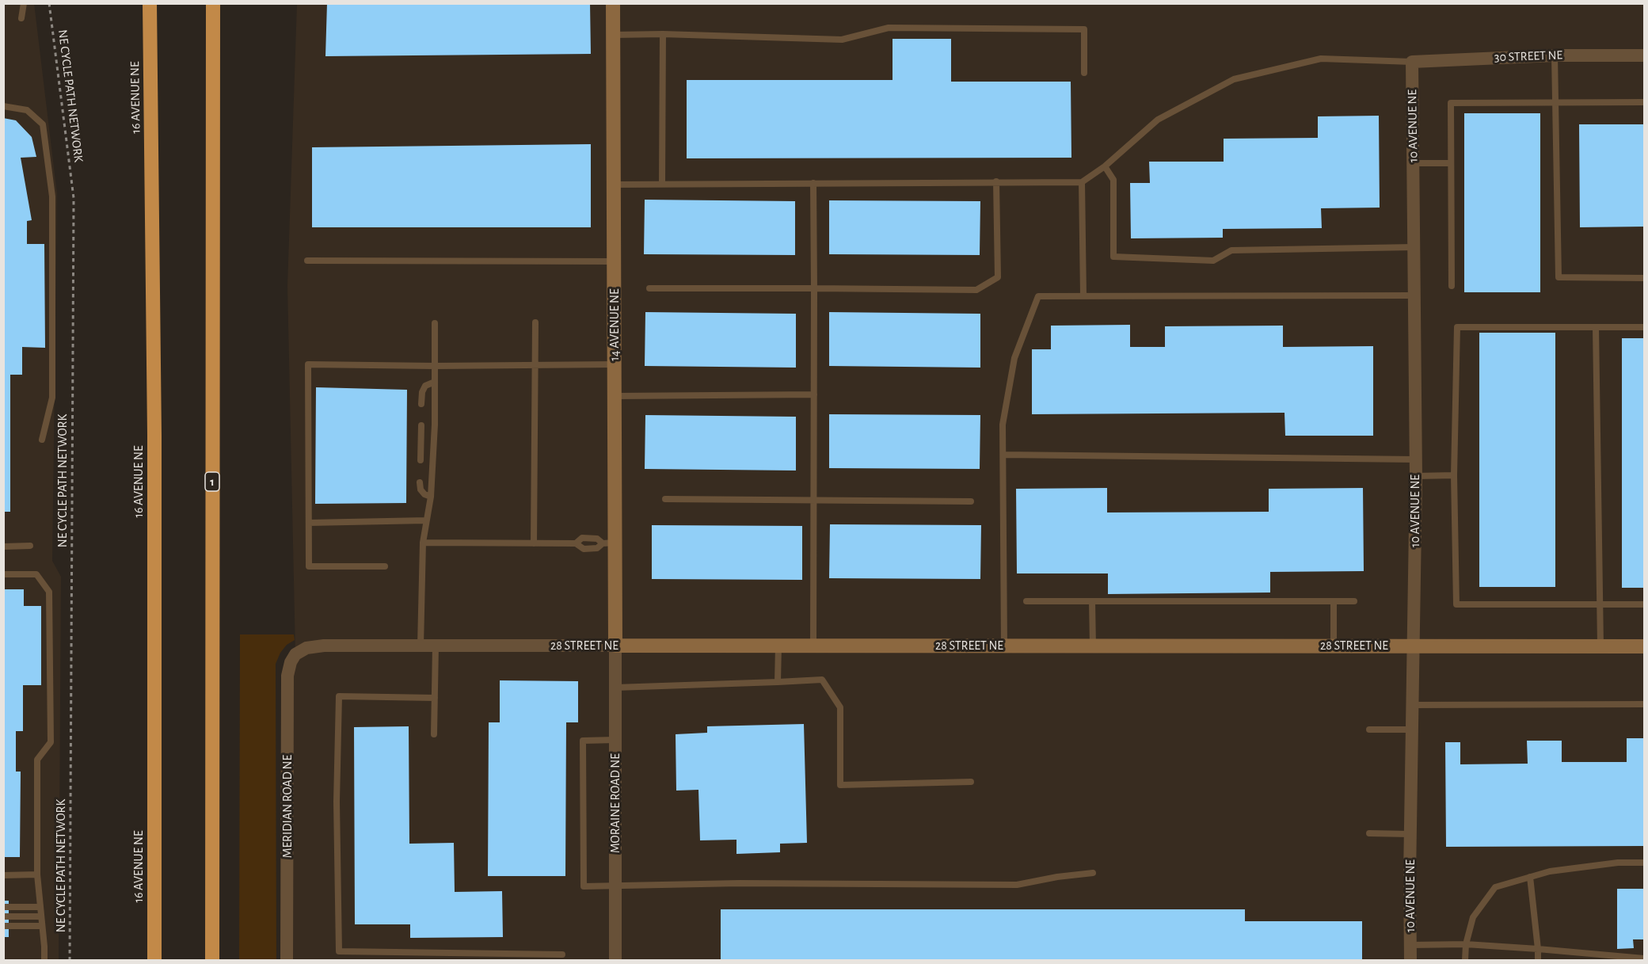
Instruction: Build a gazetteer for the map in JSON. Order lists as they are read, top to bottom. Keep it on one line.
{"streets":{"highway":["16 AVENUE NE","1"],"street":["30 STREET NE","10 AVENUE NE","14 AVENUE NE","28 STREET NE","MORAINE ROAD NE","MERIDIAN ROAD NE"],"path":["NE CYCLE PATH NETWORK"]},"crossings":[["30 STREET NE","10 AVENUE NE"],["10 AVENUE NE","28 STREET NE"],["14 AVENUE NE","28 STREET NE"],["14 AVENUE NE","MORAINE ROAD NE"],["28 STREET NE","MORAINE ROAD NE"],["28 STREET NE","MERIDIAN ROAD NE"]]}
